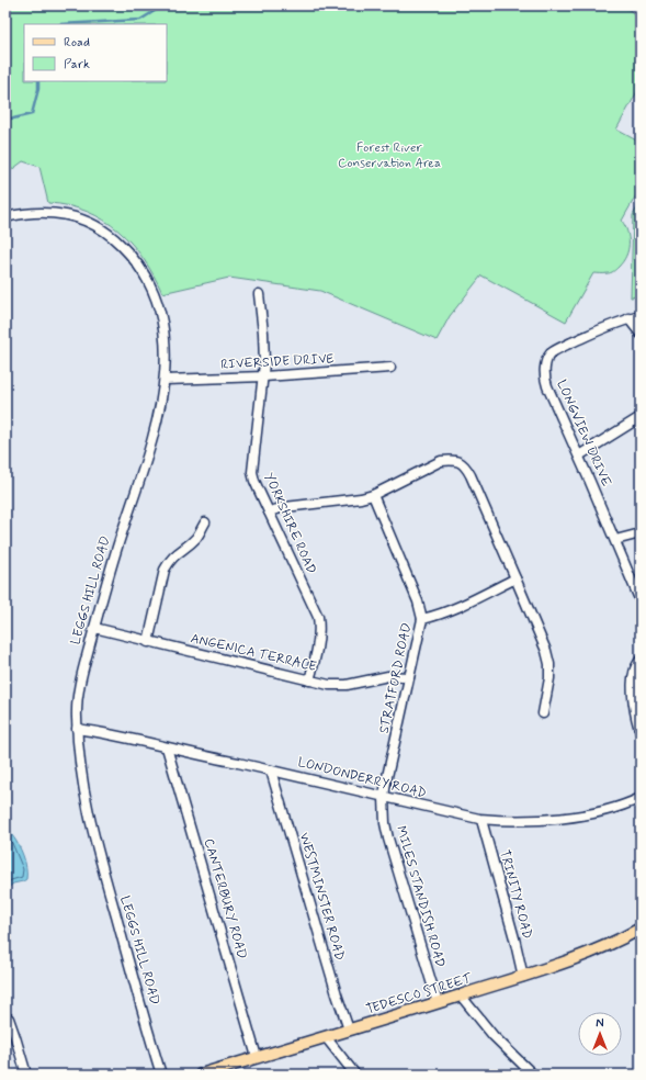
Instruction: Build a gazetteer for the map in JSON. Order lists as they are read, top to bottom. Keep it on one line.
{"streets":{"main road":["TEDESCO STREET"],"street":["RIVERSIDE DRIVE","LONGVIEW DRIVE","YORKSHIRE ROAD","LEGGS HILL ROAD","ANGENICA TERRACE","STRATFORD ROAD","LONDONDERRY ROAD","TRINITY ROAD","WESTMINSTER ROAD","MILES STANDISH ROAD","CANTERBURY ROAD"]},"crossings":[["RIVERSIDE DRIVE","YORKSHIRE ROAD"],["RIVERSIDE DRIVE","LEGGS HILL ROAD"],["YORKSHIRE ROAD","ANGENICA TERRACE"],["LEGGS HILL ROAD","ANGENICA TERRACE"],["LEGGS HILL ROAD","LONDONDERRY ROAD"],["ANGENICA TERRACE","STRATFORD ROAD"],["STRATFORD ROAD","LONDONDERRY ROAD"],["STRATFORD ROAD","MILES STANDISH ROAD"],["LONDONDERRY ROAD","TRINITY ROAD"],["LONDONDERRY ROAD","WESTMINSTER ROAD"],["LONDONDERRY ROAD","MILES STANDISH ROAD"],["LONDONDERRY ROAD","CANTERBURY ROAD"],["TRINITY ROAD","TEDESCO STREET"],["WESTMINSTER ROAD","TEDESCO STREET"],["MILES STANDISH ROAD","TEDESCO STREET"],["CANTERBURY ROAD","TEDESCO STREET"]],"parks":["Forest River Conservation Area"],"legend":["Road","Park"],"north":"top"}
